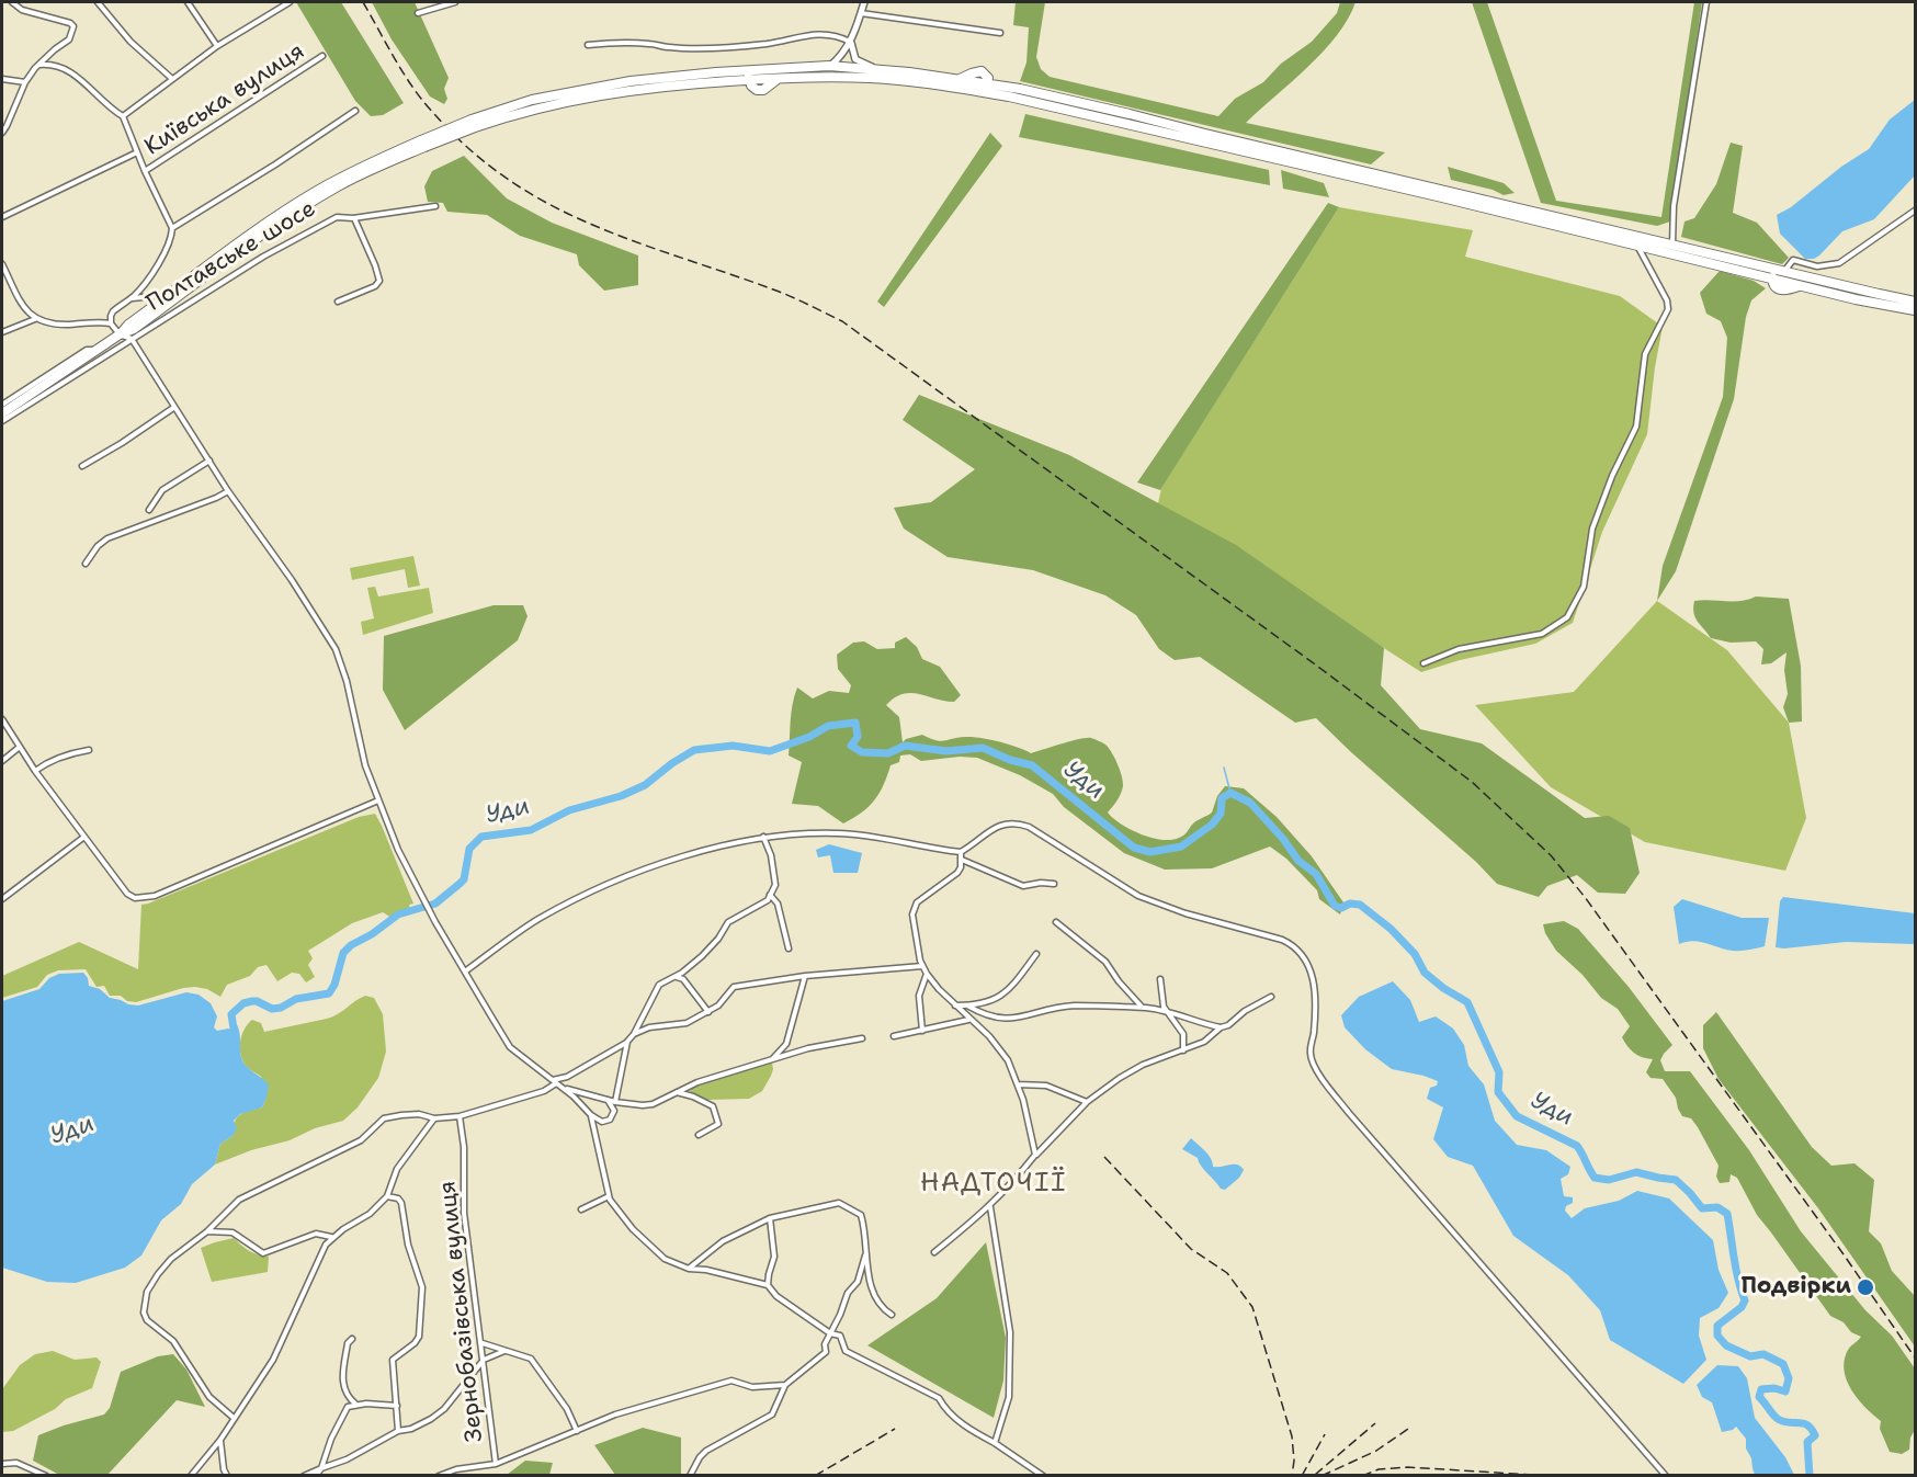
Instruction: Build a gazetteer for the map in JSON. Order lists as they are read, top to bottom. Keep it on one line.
{"streets":{"street":["Київська вулиця","Полтавське шосе","Зернобазівська вулиця"]},"districts":["НАДТОЧІЇ"],"water":["Уди"],"places":["Подвірки"]}
